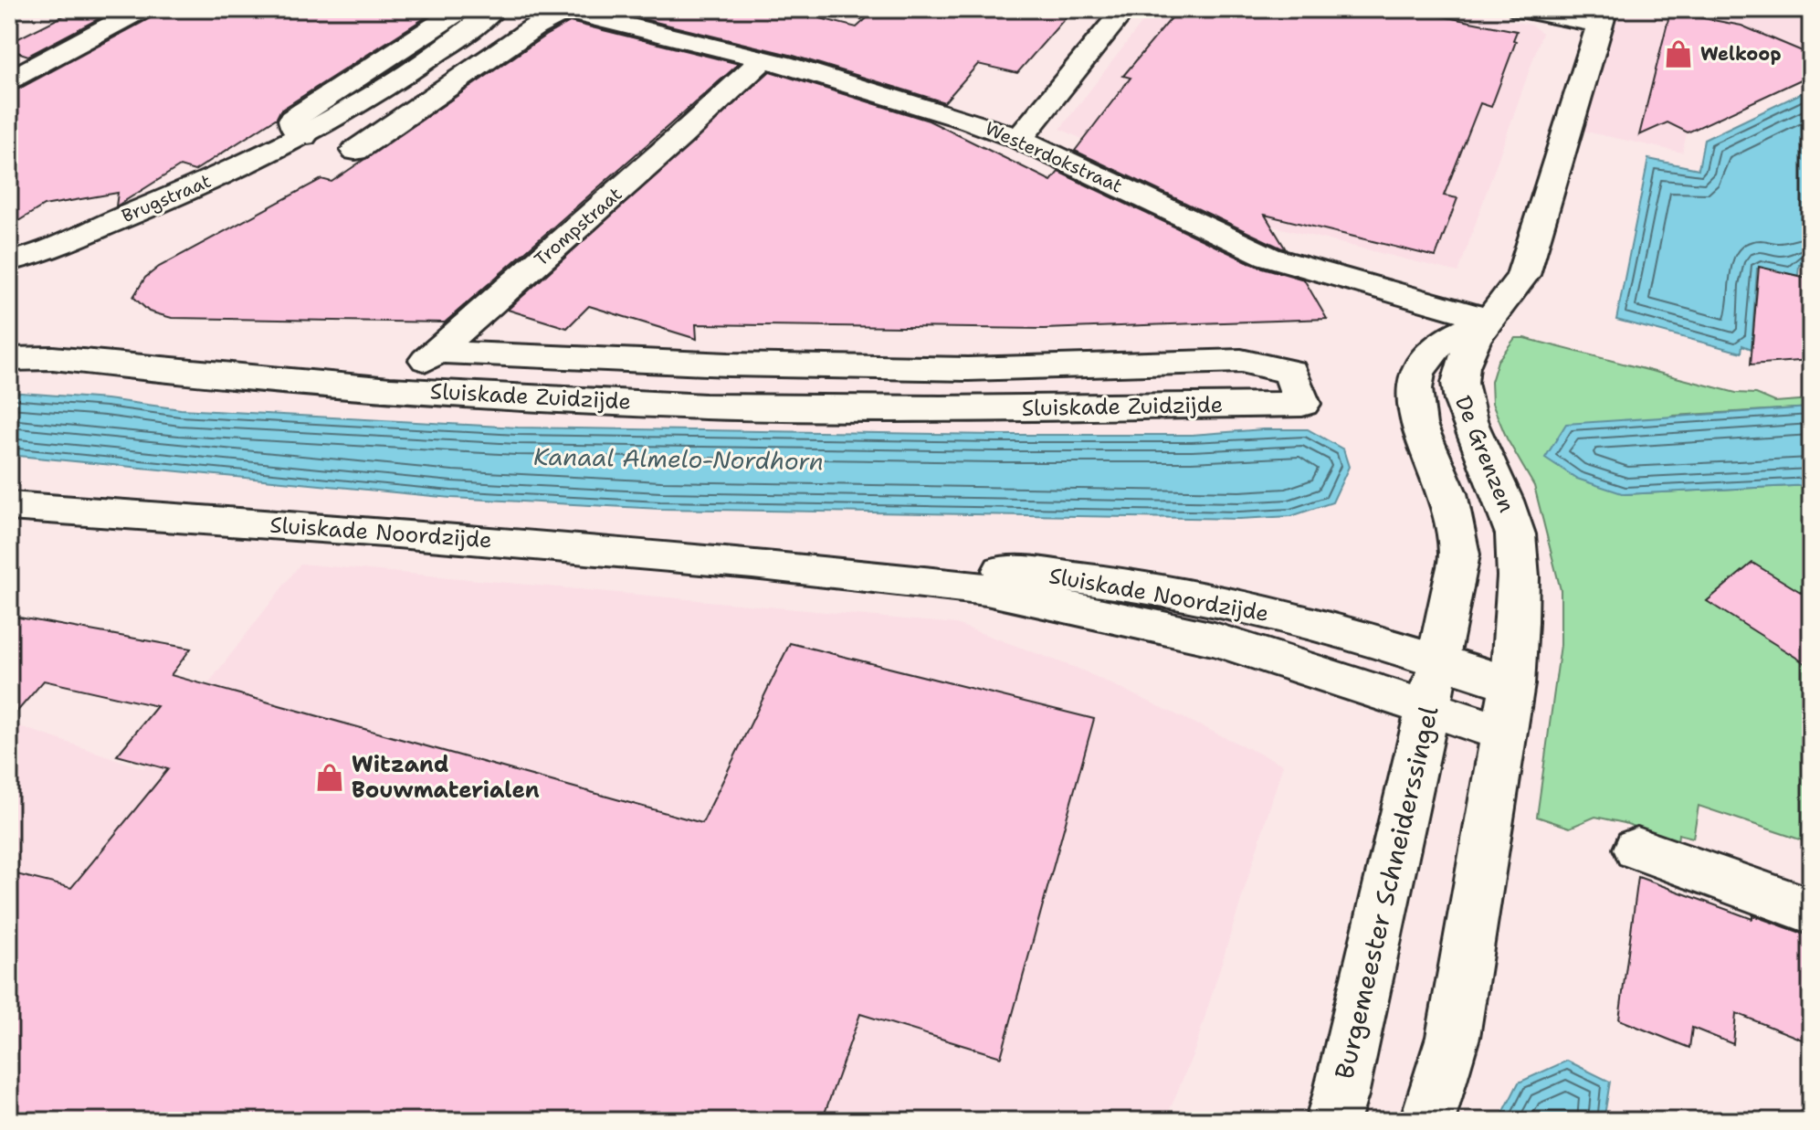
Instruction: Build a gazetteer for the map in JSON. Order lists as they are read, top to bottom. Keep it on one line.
{"streets":{"street":["Westerdokstraat","Brugstraat","Trompstraat","Sluiskade Zuidzijde","De Grenzen","Sluiskade Noordzijde","Burgemeester Schneiderssingel"]},"crossings":[["Westerdokstraat","Trompstraat"],["Westerdokstraat","De Grenzen"],["Trompstraat","Sluiskade Zuidzijde"],["De Grenzen","Sluiskade Noordzijde"],["De Grenzen","Burgemeester Schneiderssingel"],["Sluiskade Noordzijde","Burgemeester Schneiderssingel"]],"water":["Kanaal Almelo-Nordhorn"],"places":{"shop":["Welkoop","Witzand Bouwmaterialen"]}}
